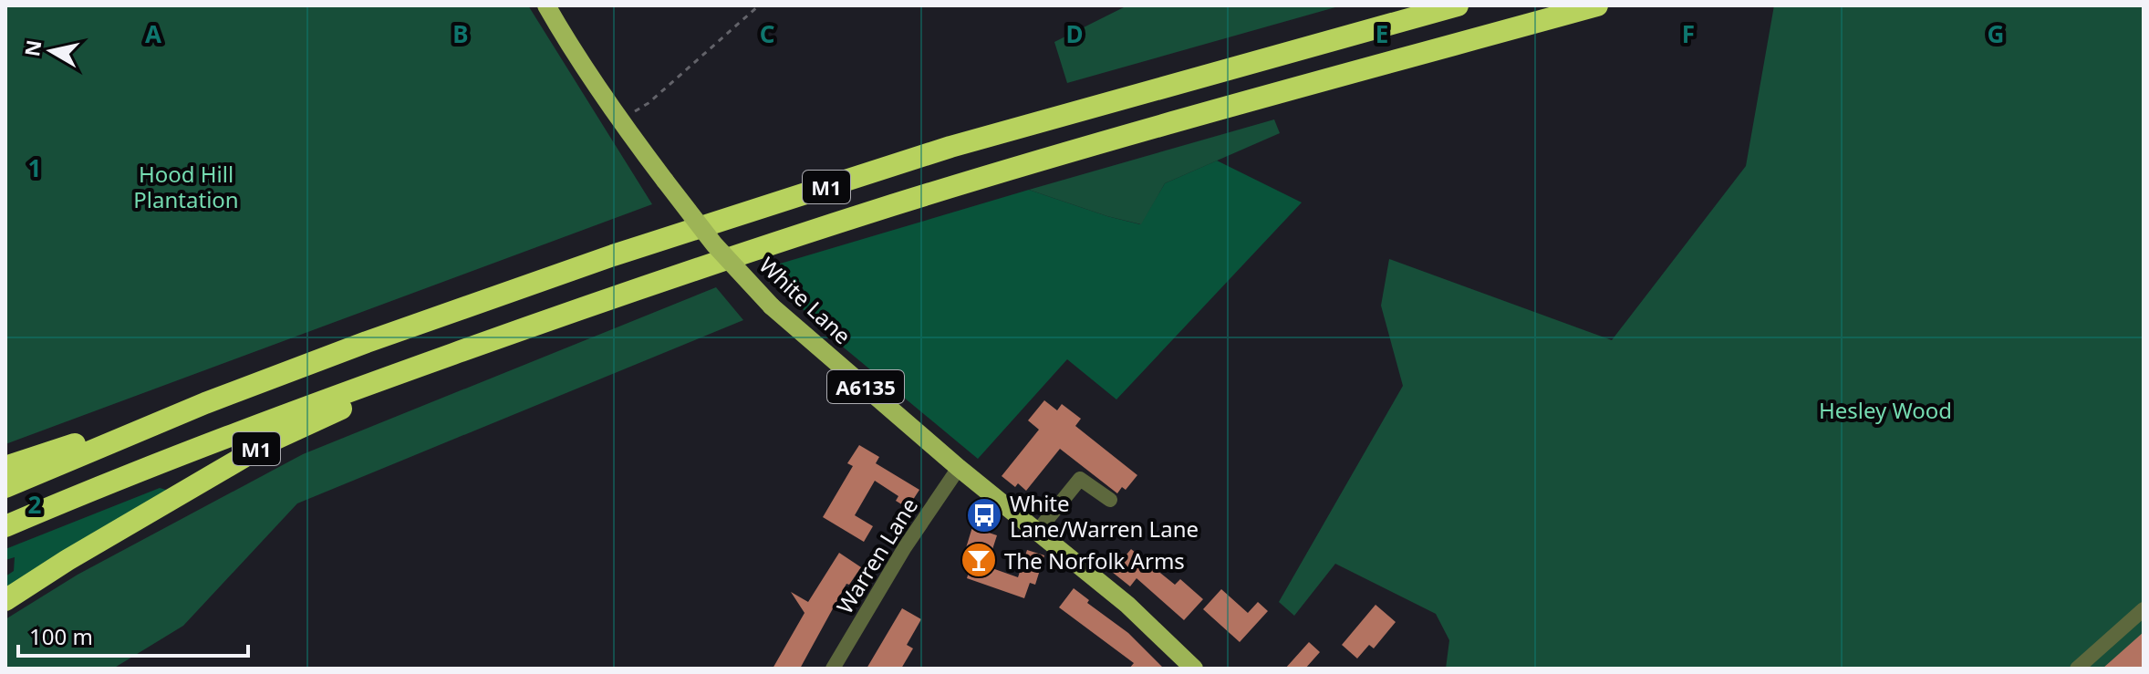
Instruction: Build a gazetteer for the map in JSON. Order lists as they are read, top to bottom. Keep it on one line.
{"streets":{"highway":["M1"],"main road":["White Lane","A6135"],"street":["Warren Lane"]},"crossings":[["White Lane","A6135"],["White Lane","Warren Lane"]],"parks":["Hood Hill Plantation","Hesley Wood"],"places":{"bus stop":["White Lane/Warren Lane"],"bar":["The Norfolk Arms"]},"scale_bar":"100 m","north":"left","grid":{"columns":["A","B","C","D","E","F","G"],"rows":["1","2"]}}
